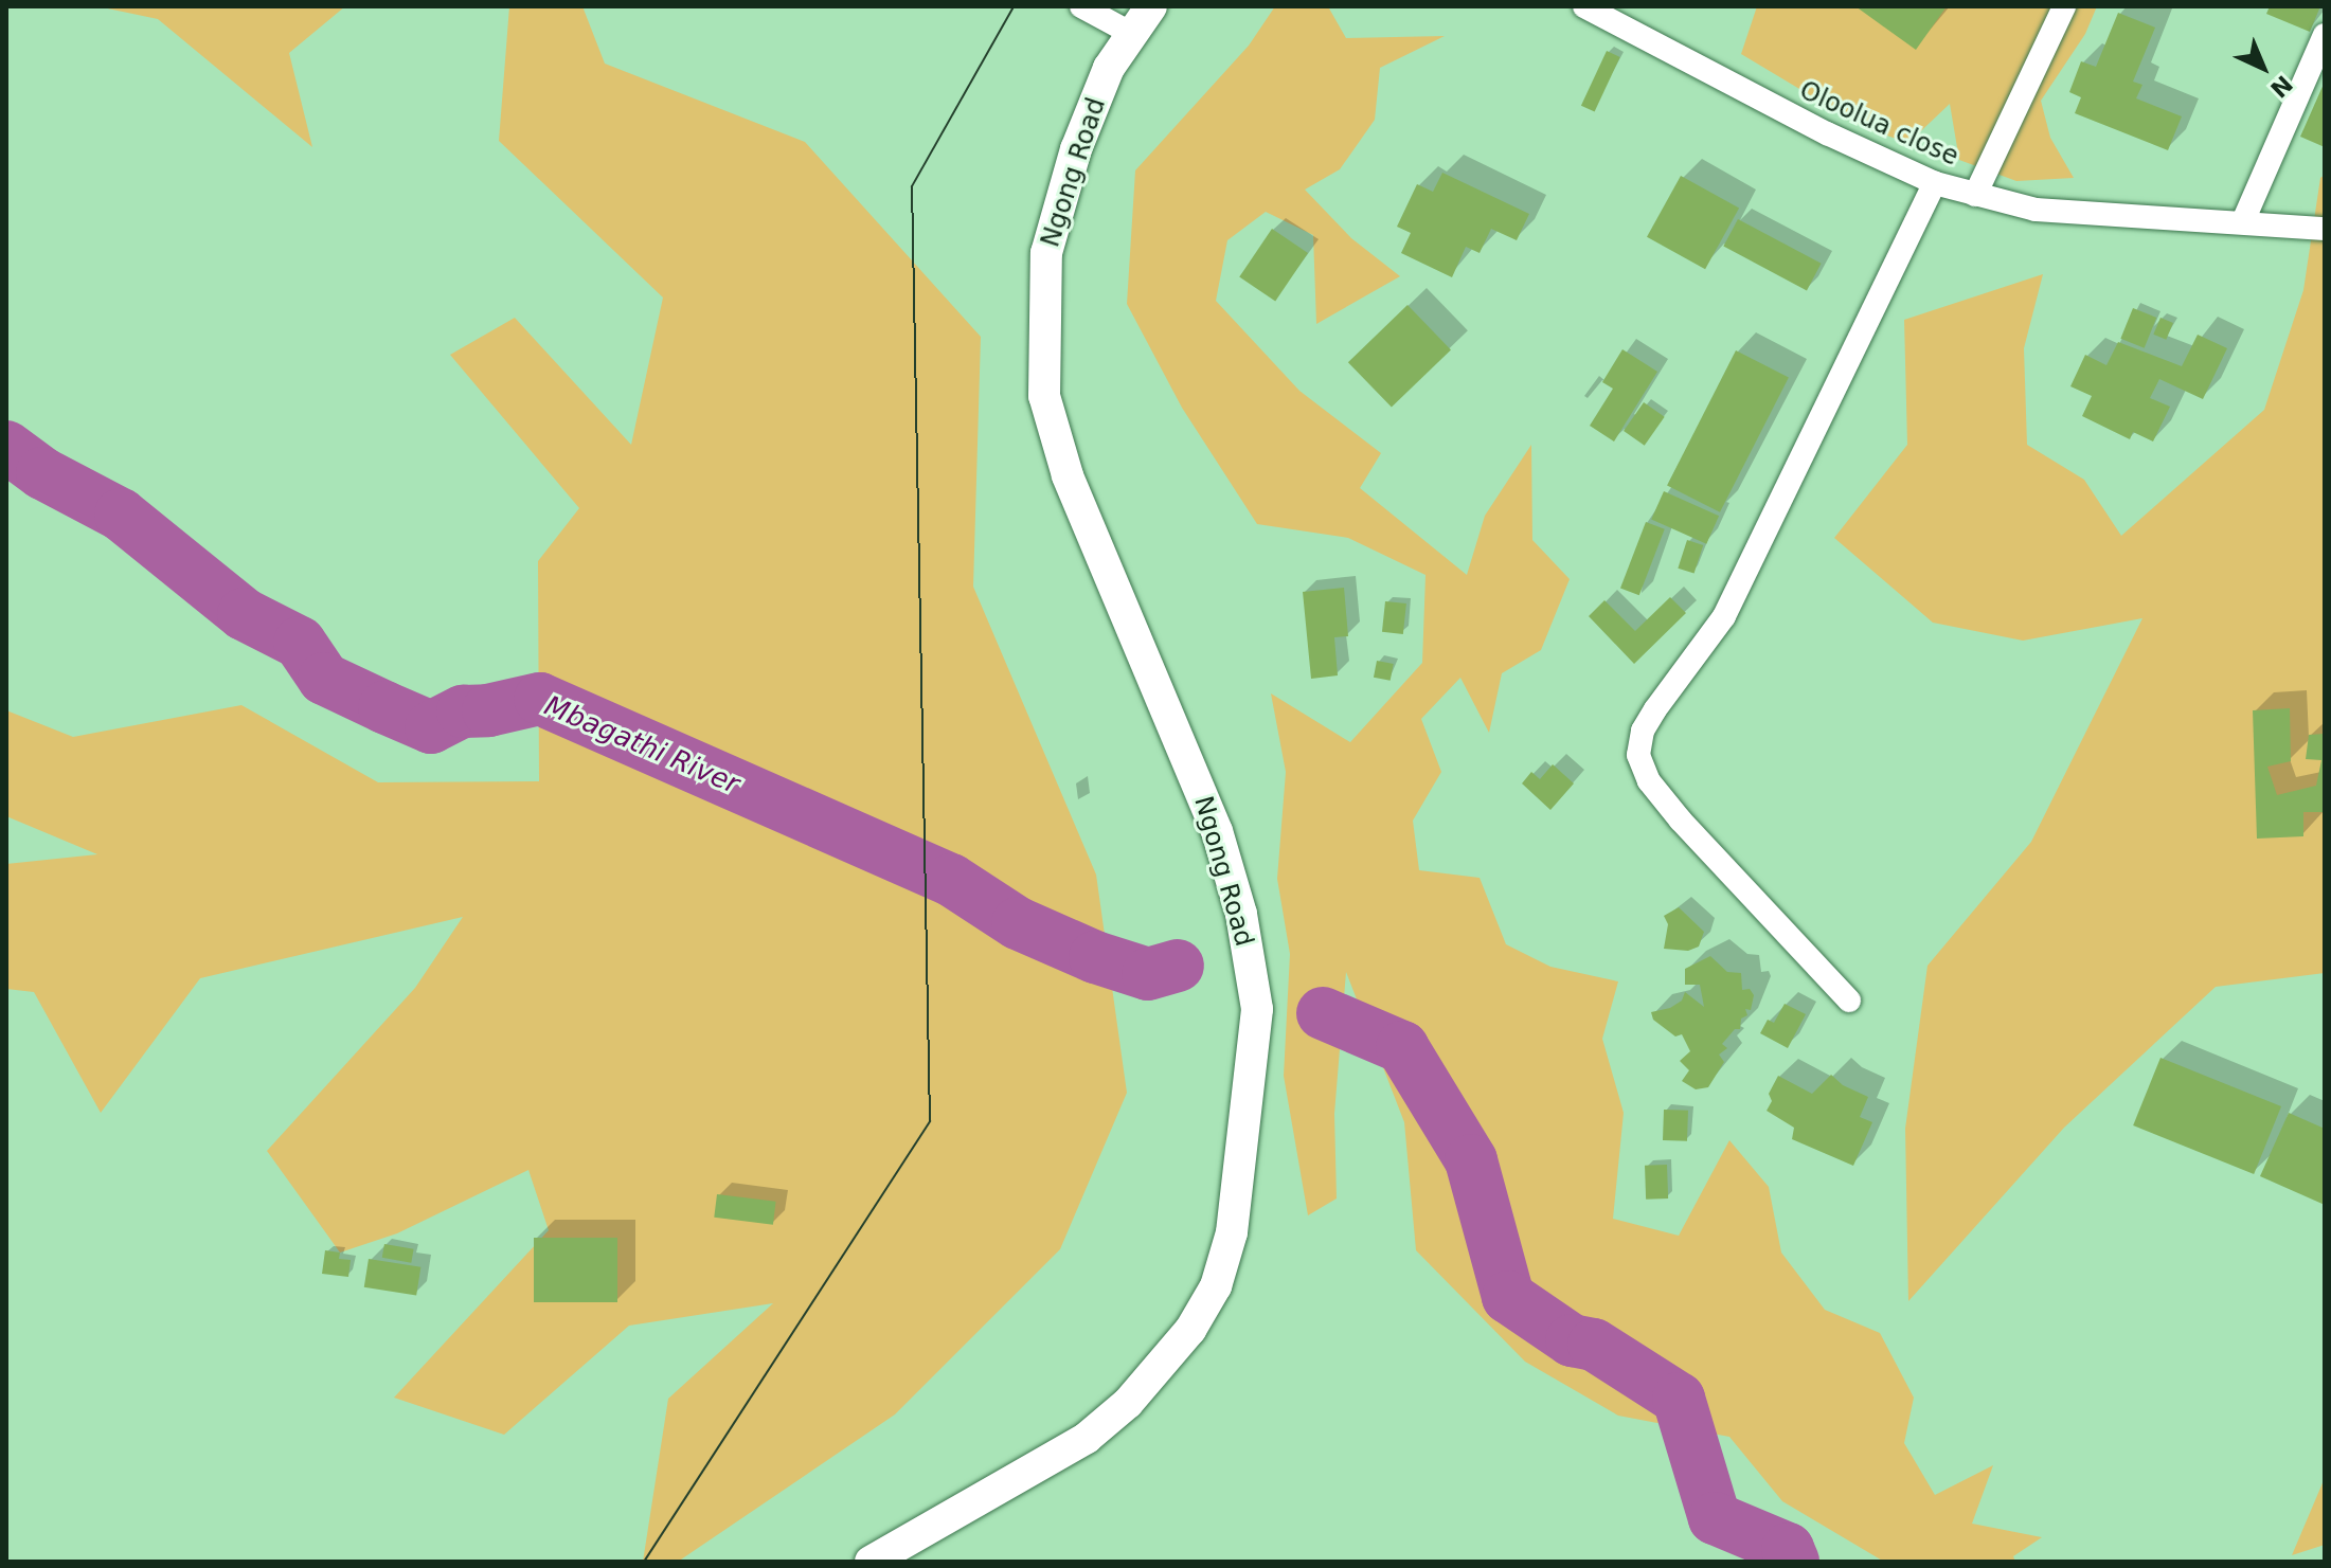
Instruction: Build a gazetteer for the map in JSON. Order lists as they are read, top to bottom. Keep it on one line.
{"streets":{"main road":["Ngong Road"],"street":["Oloolua close"]},"water":["Mbagathi River"],"north":"bottom right"}
